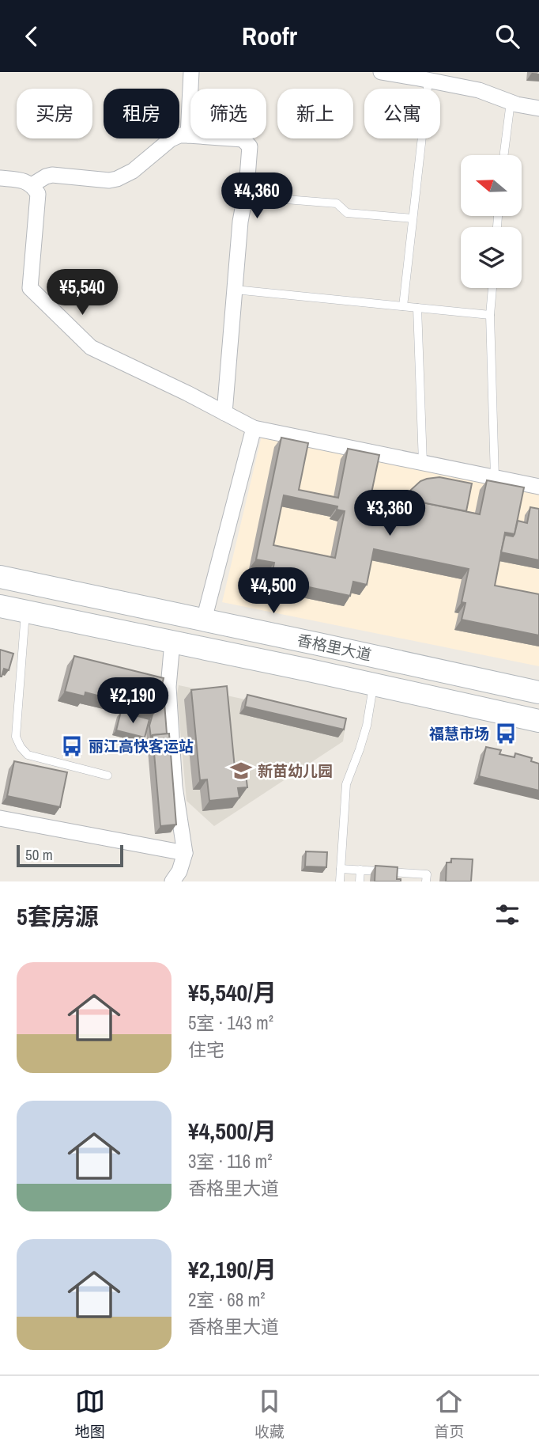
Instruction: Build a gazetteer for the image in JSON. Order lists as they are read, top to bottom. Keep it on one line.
{"streets":{"main road":["香格里大道"]},"places":{"bus stop":["福慧市场","丽江高快客运站"],"school or university":["新苗幼儿园"]},"scale_bar":"50 m","north":"left","page":{"header":"Roofr","chip":["买房","租房","筛选","新上","公寓"],"price":["¥4,360","¥5,540","¥3,360","¥4,500","¥2,190"],"scale":"50 m","heading":"5套房源","list":[{"name":"¥5,540/月","note":"5室 · 143 m² · 住宅"},{"name":"¥4,500/月","note":"3室 · 116 m² · 香格里大道"},{"name":"¥2,190/月","note":"2室 · 68 m² · 香格里大道"}],"tabs":["地图","收藏","首页"]}}
